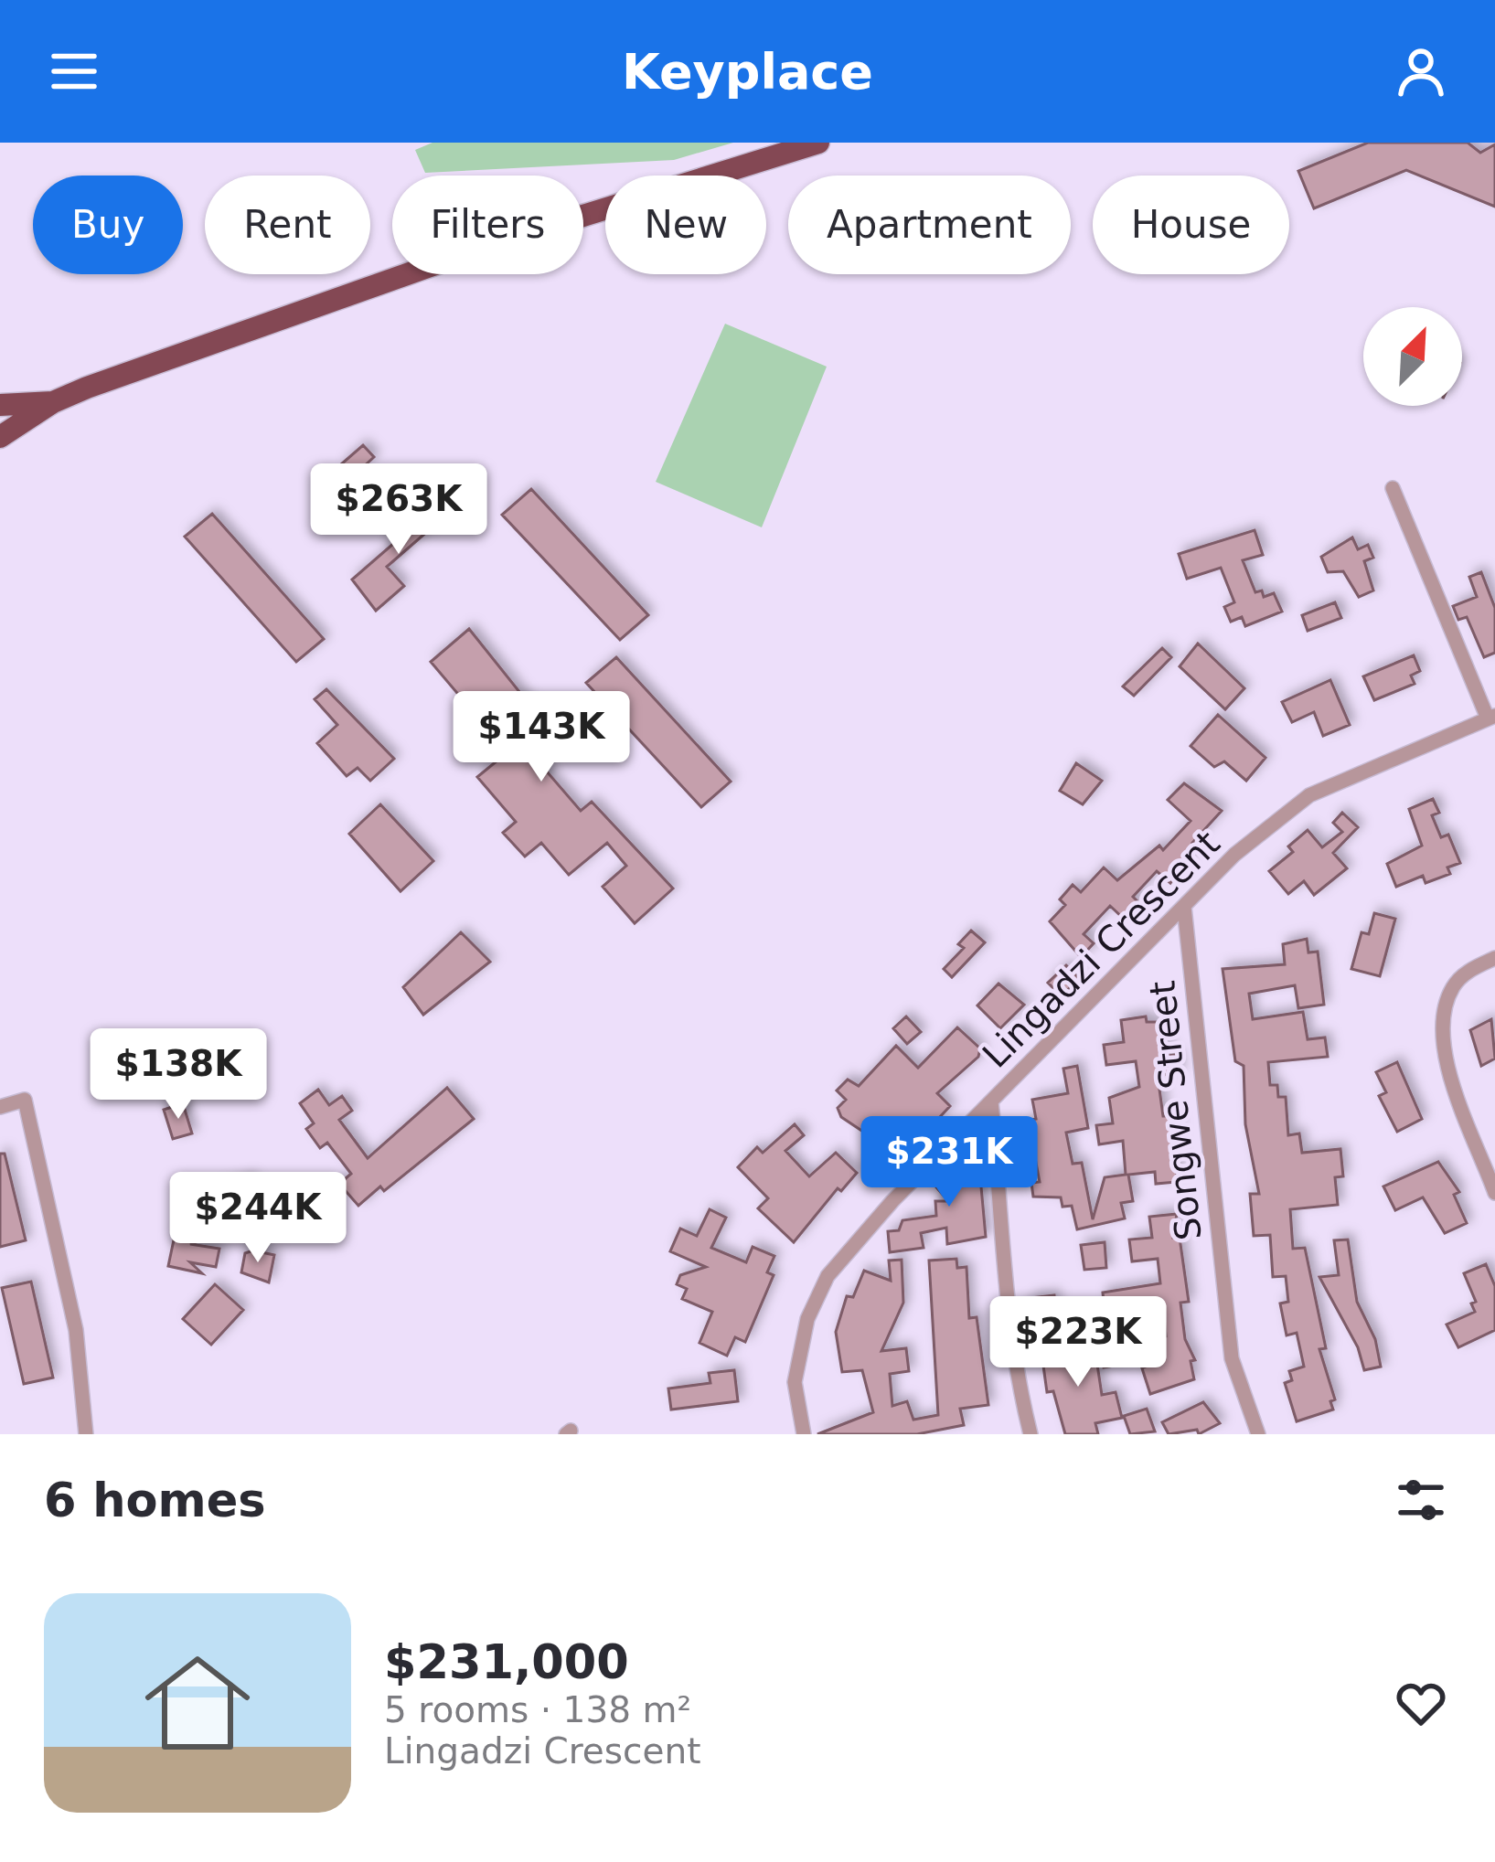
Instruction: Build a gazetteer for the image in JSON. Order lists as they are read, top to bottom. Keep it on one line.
{"streets":{"street":["Lingadzi Crescent","Songwe Street"]},"crossings":[["Lingadzi Crescent","Songwe Street"]],"north":"top right","page":{"header":"Keyplace","chip":["Buy","Rent","Filters","New","Apartment","House"],"price":["$263K","$143K","$138K","$231K","$244K","$223K"],"heading":"6 homes","list":[{"name":"$231,000","note":"5 rooms · 138 m² · Lingadzi Crescent"}]}}
